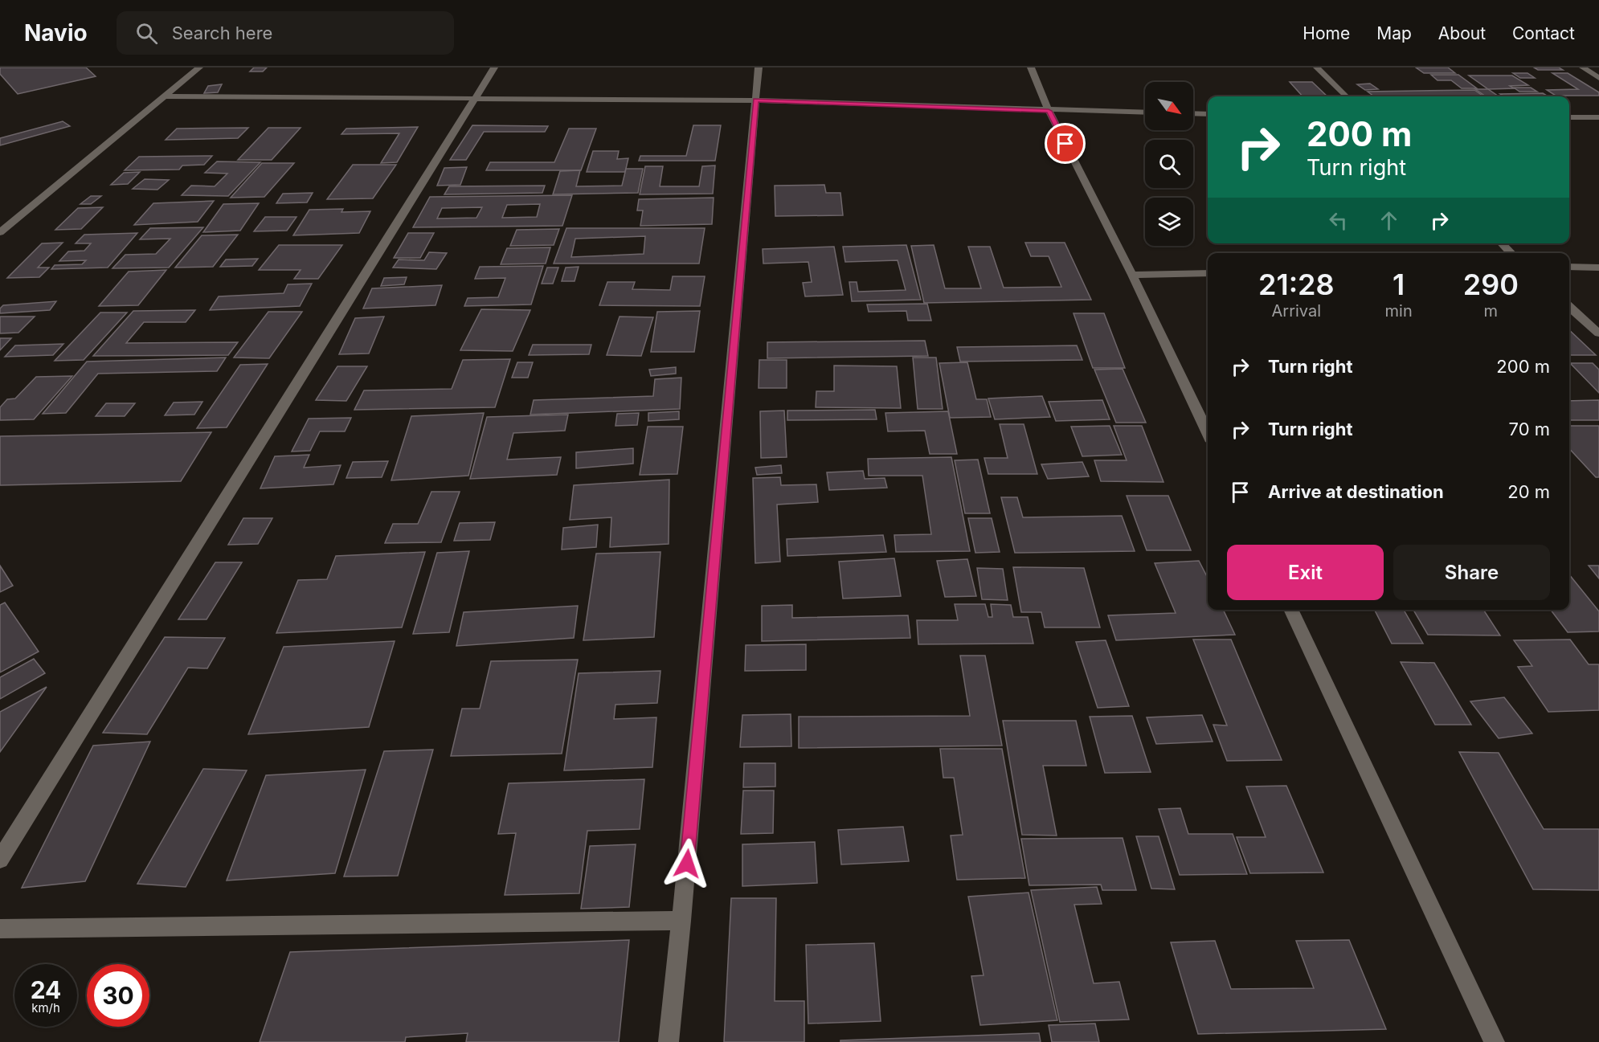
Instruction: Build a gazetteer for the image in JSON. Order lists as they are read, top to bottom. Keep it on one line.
{"north":"bottom right","page":{"header":"Navio","search":"Search here","nav":["Home","Map","About","Contact"],"turn":["200 m","Turn right"],"eta":["21:28","Arrival","1","min","290","m"],"list":[{"name":"Turn right","value":"200 m"},{"name":"Turn right","value":"70 m"},{"name":"Arrive at destination","value":"20 m"}],"buttons":["Exit","Share"],"speed":"24 km/h","limit":"30"}}
